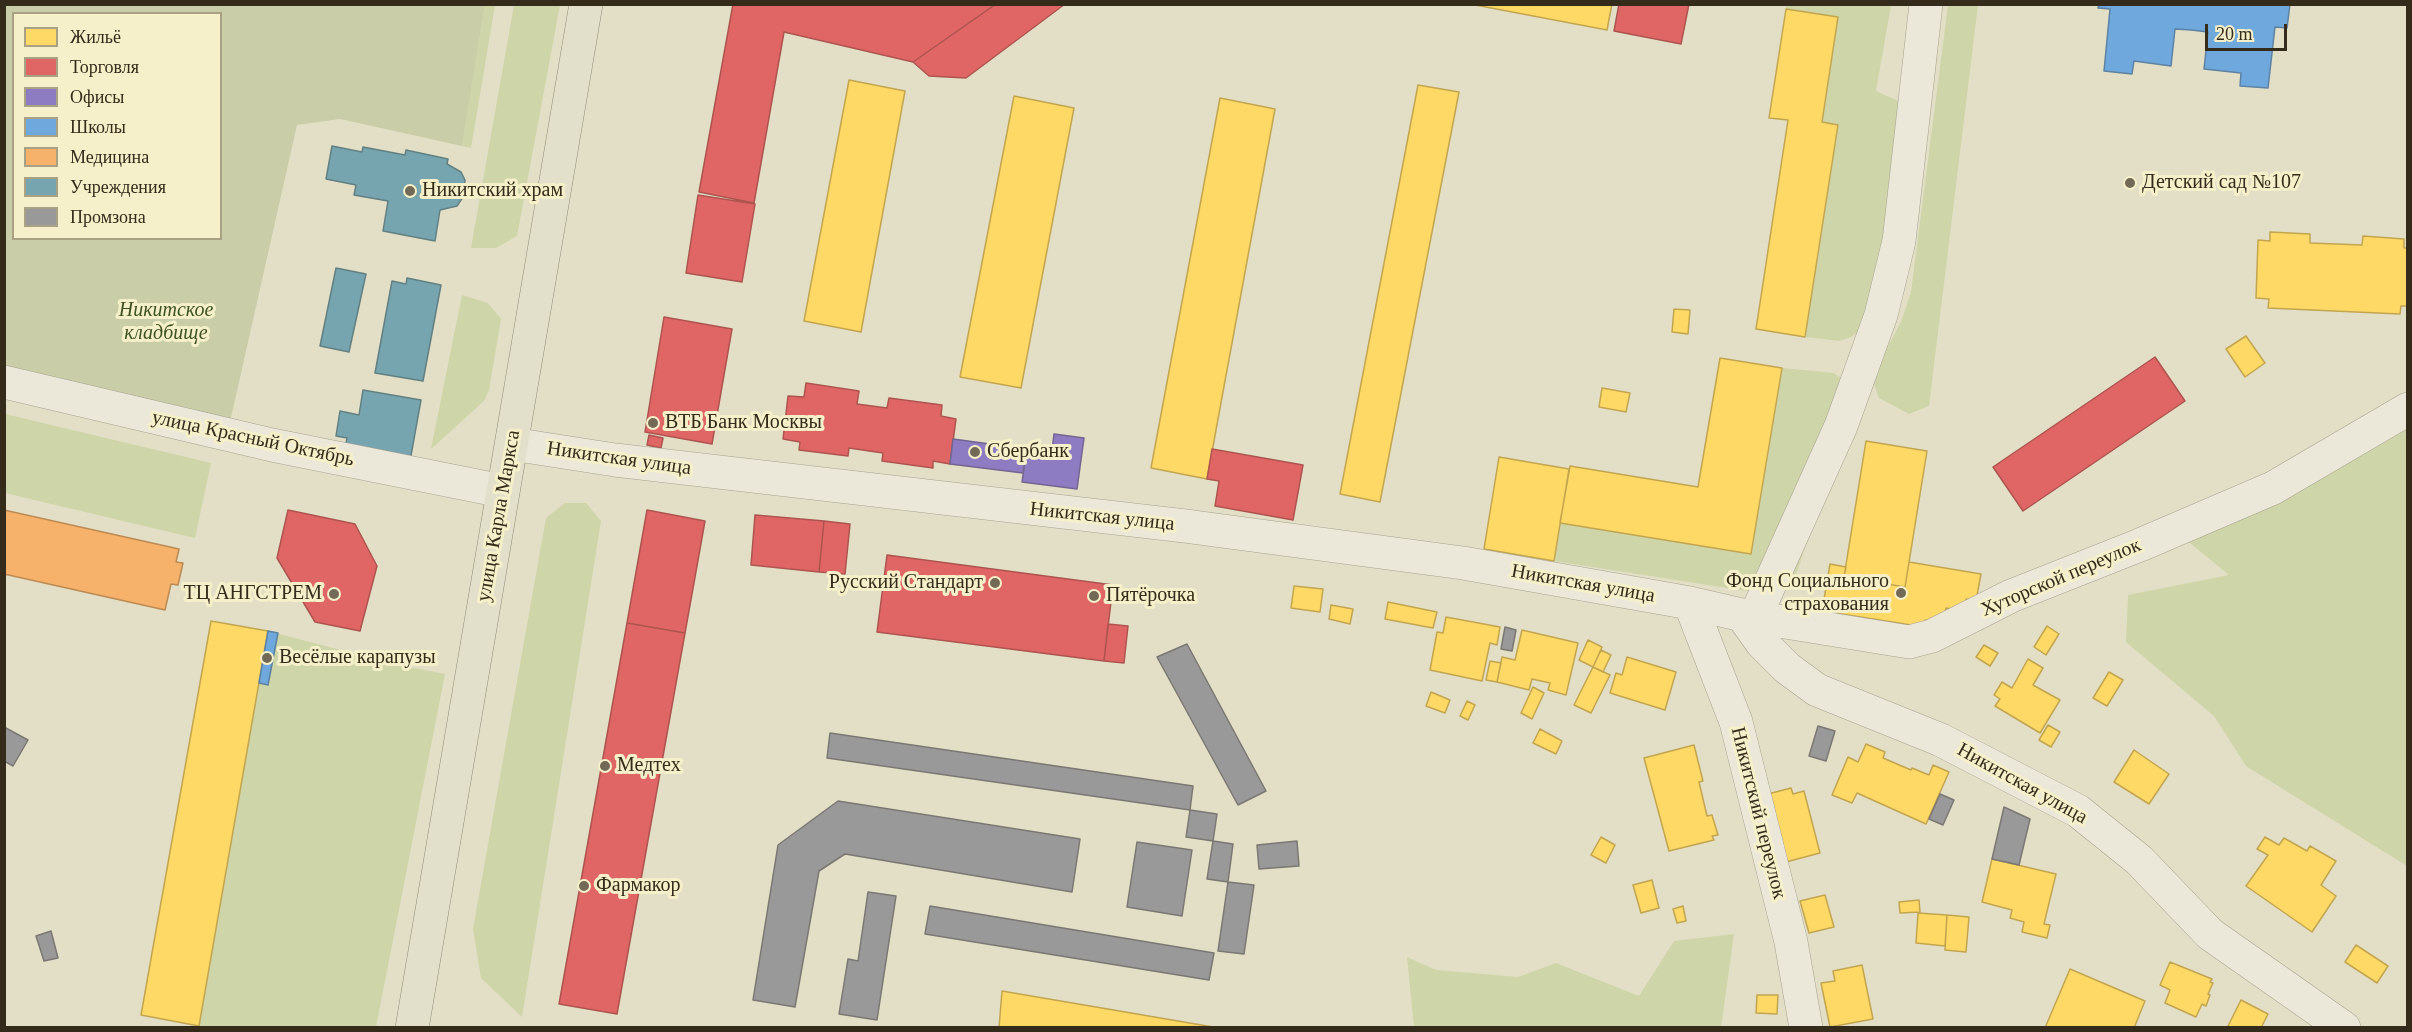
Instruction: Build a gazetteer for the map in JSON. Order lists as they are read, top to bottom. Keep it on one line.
{"streets":{"main road":["улица Карла Маркса"],"street":["улица Красный Октябрь","Никитская улица","Хуторской переулок","Никитский переулок"]},"crossings":[["улица Красный Октябрь","улица Карла Маркса"],["Никитская улица","улица Карла Маркса"],["Никитская улица","Хуторской переулок"],["Никитская улица","Никитский переулок"],["Хуторской переулок","Никитский переулок"]],"parks":["Никитское кладбище"],"places":["Детский сад №107","Никитский храм","ВТБ Банк Москвы","Сбербанк","Русский Стандарт","Фонд Социального страхования","ТЦ АНГСТРЕМ","Пятёрочка","Весёлые карапузы","Медтех","Фармакор"],"legend":["Жильё","Торговля","Офисы","Школы","Медицина","Учреждения","Промзона"],"scale_bar":"20 m"}
